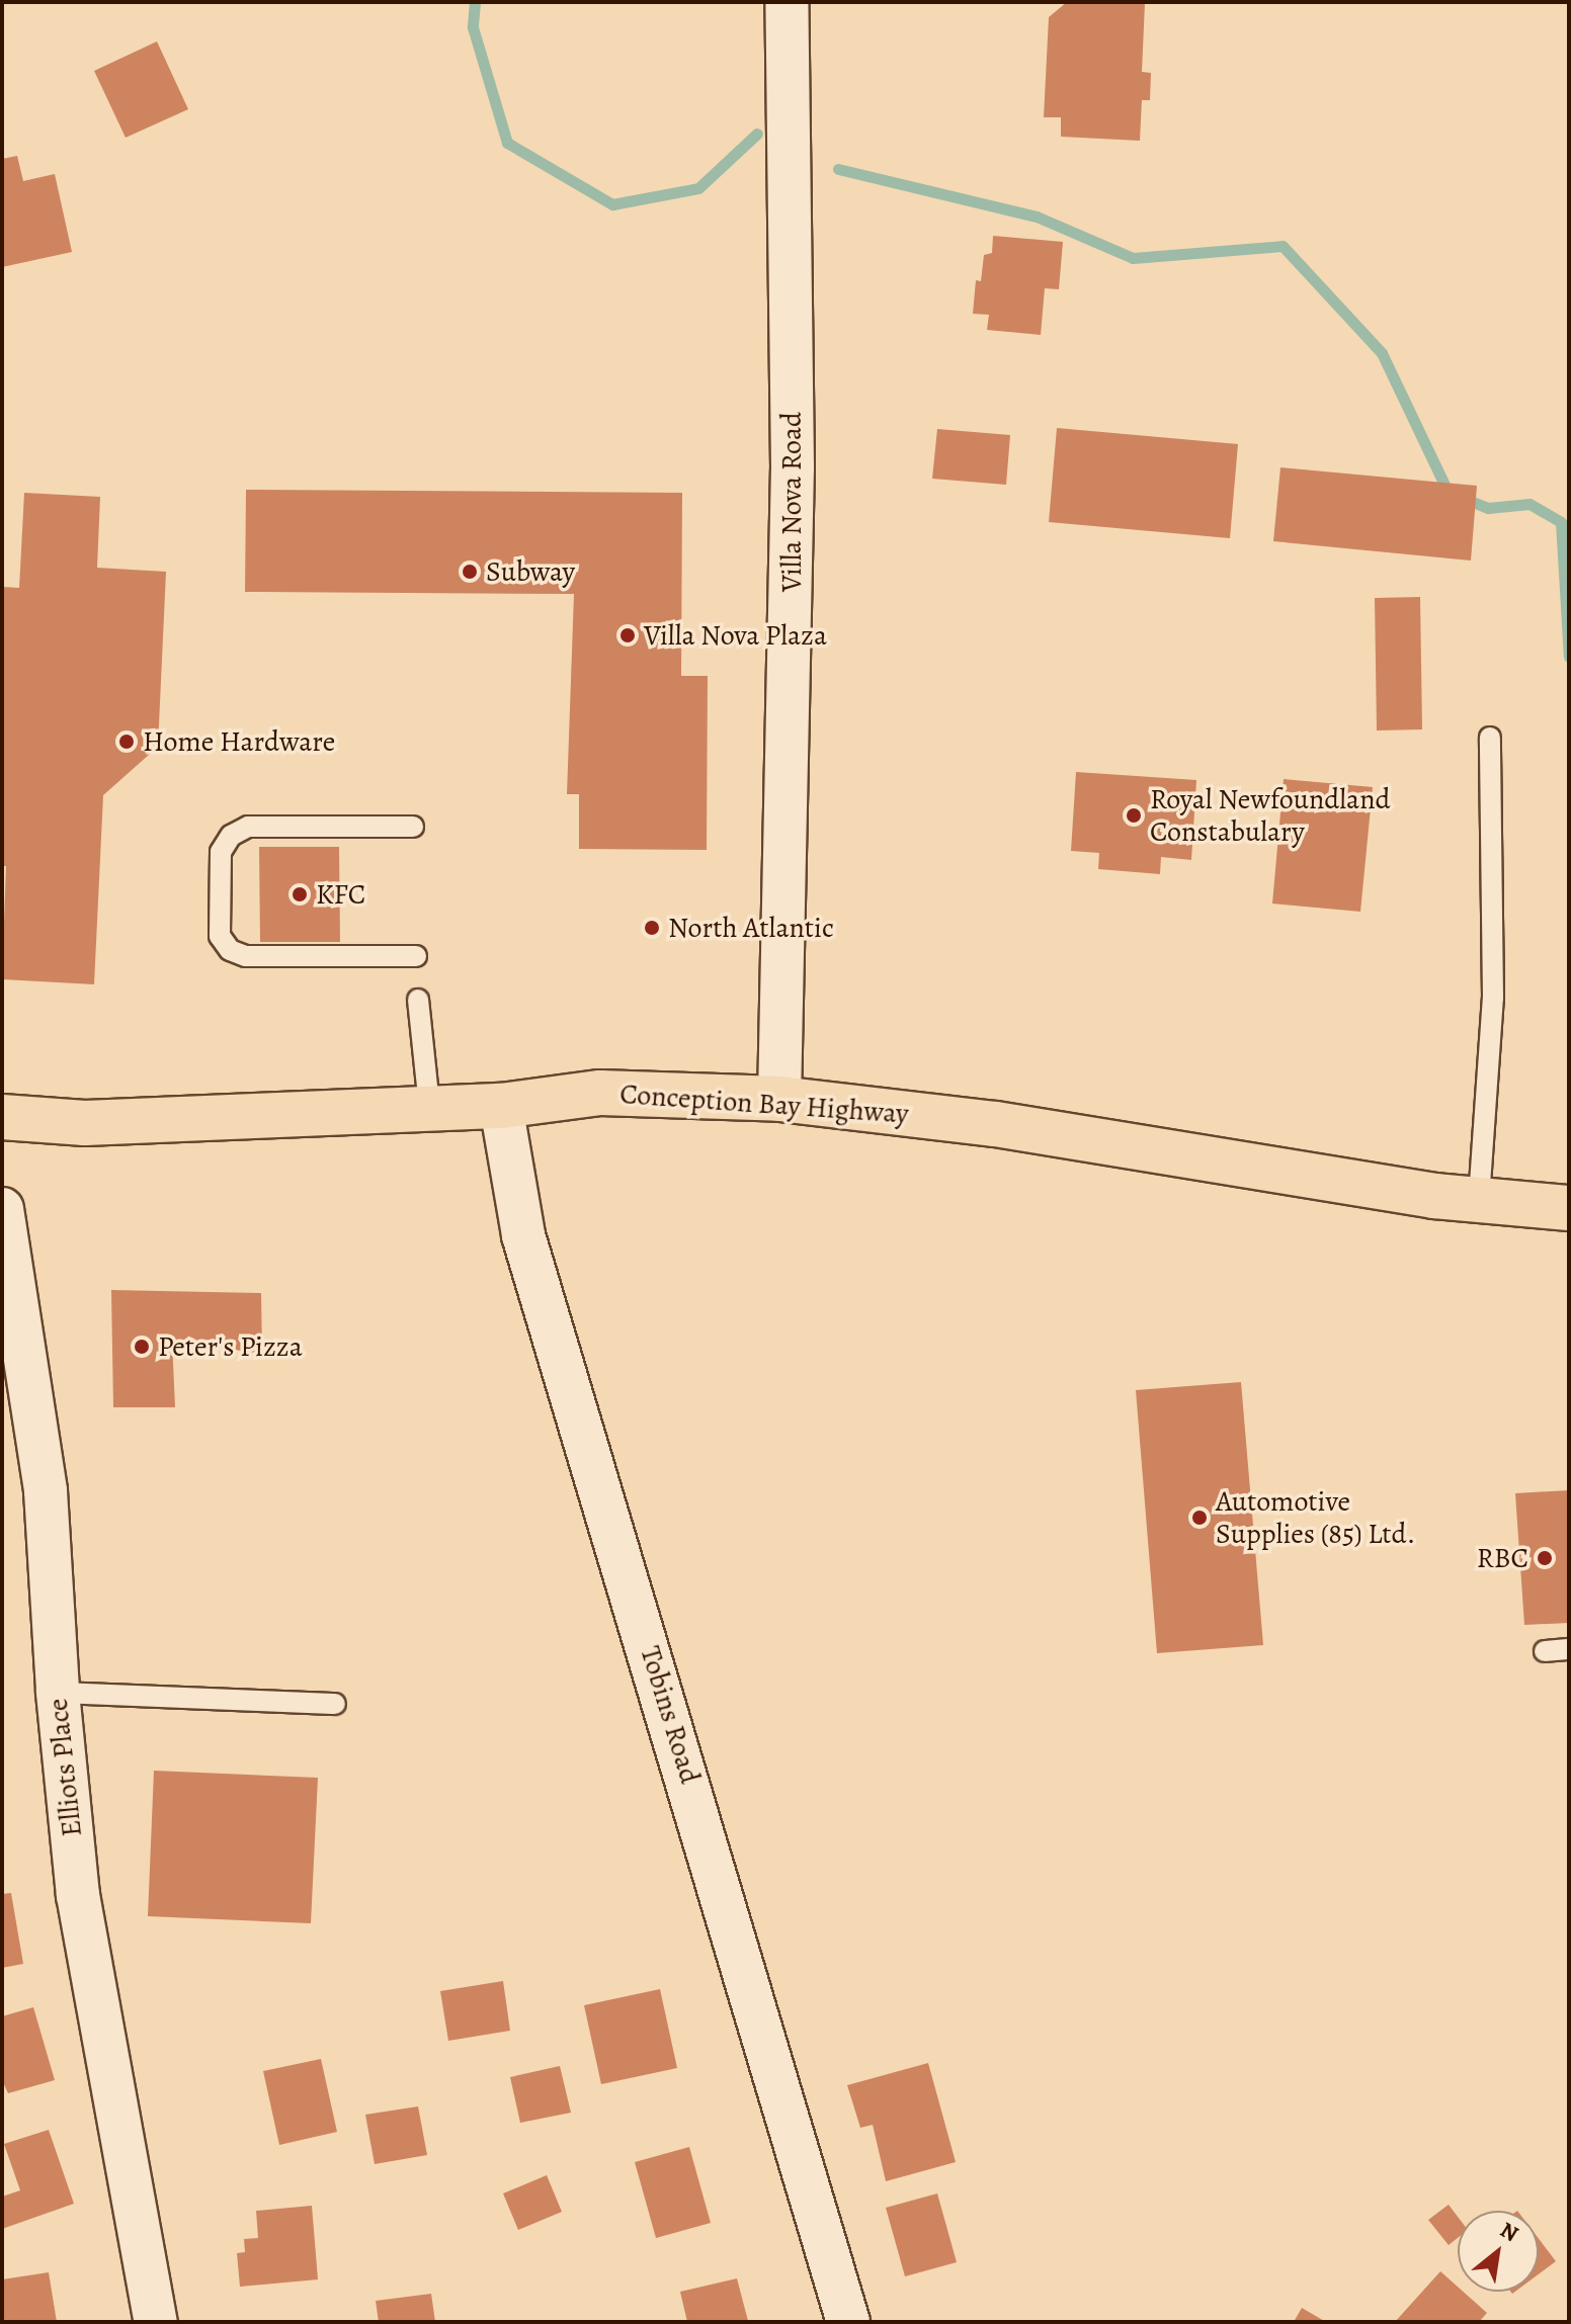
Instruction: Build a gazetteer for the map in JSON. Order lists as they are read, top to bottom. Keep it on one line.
{"streets":{"main road":["Conception Bay Highway"],"street":["Villa Nova Road","Tobins Road","Elliots Place"]},"crossings":[["Villa Nova Road","Conception Bay Highway"],["Conception Bay Highway","Tobins Road"]],"places":["Subway","Villa Nova Plaza","Home Hardware","Royal Newfoundland Constabulary","KFC","North Atlantic","Peter's Pizza","Automotive Supplies (85) Ltd.","RBC"],"north":"top right"}
